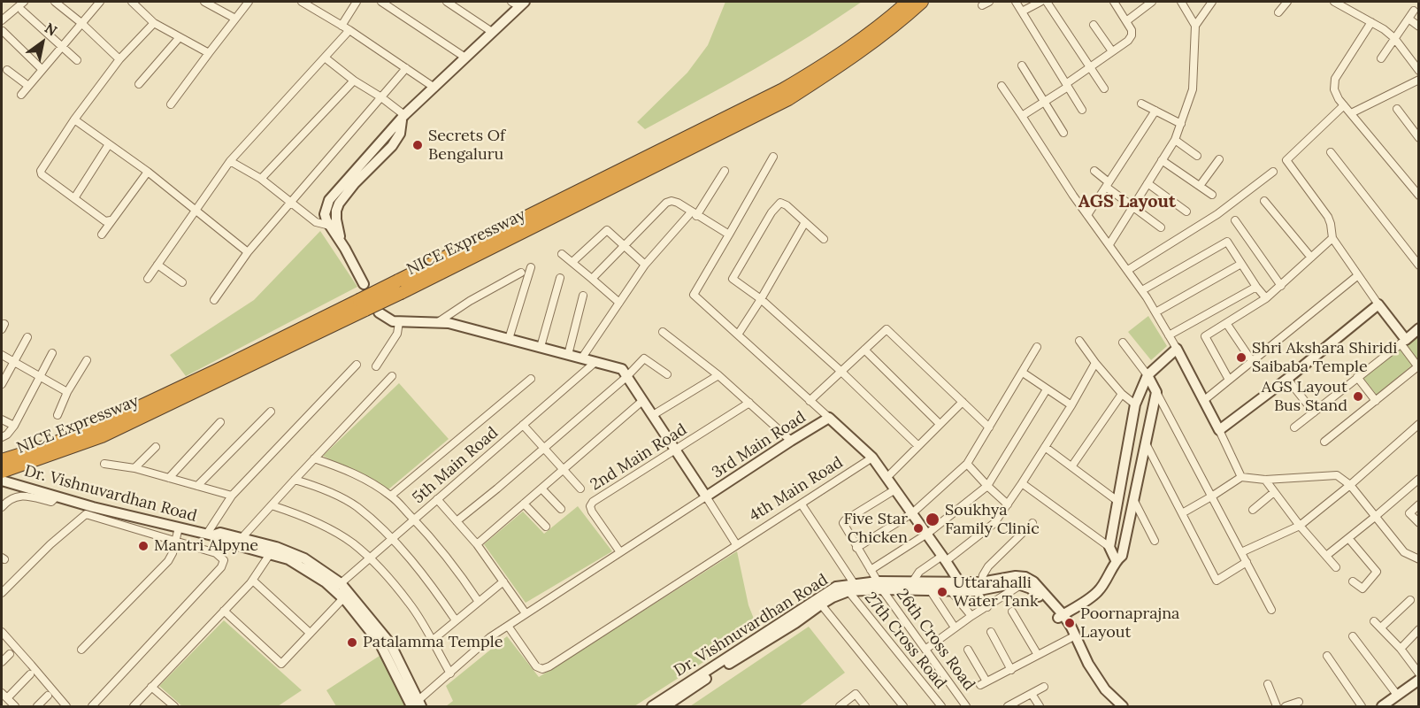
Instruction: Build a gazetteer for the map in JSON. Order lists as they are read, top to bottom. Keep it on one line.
{"streets":{"highway":["NICE Expressway"],"street":["3rd Main Road","2nd Main Road","5th Main Road","4th Main Road","Dr. Vishnuvardhan Road","26th Cross Road","27th Cross Road"]},"crossings":[["NICE Expressway","Dr. Vishnuvardhan Road"],["5th Main Road","Dr. Vishnuvardhan Road"],["4th Main Road","27th Cross Road"],["Dr. Vishnuvardhan Road","26th Cross Road"],["Dr. Vishnuvardhan Road","27th Cross Road"]],"districts":["AGS Layout"],"places":["Secrets Of Bengaluru","Shri Akshara Shiridi Saibaba Temple","AGS Layout Bus Stand","Soukhya Family Clinic","Five Star Chicken","Mantri Alpyne","Uttarahalli Water Tank","Poornaprajna Layout","Patalamma Temple"],"north":"top right"}
